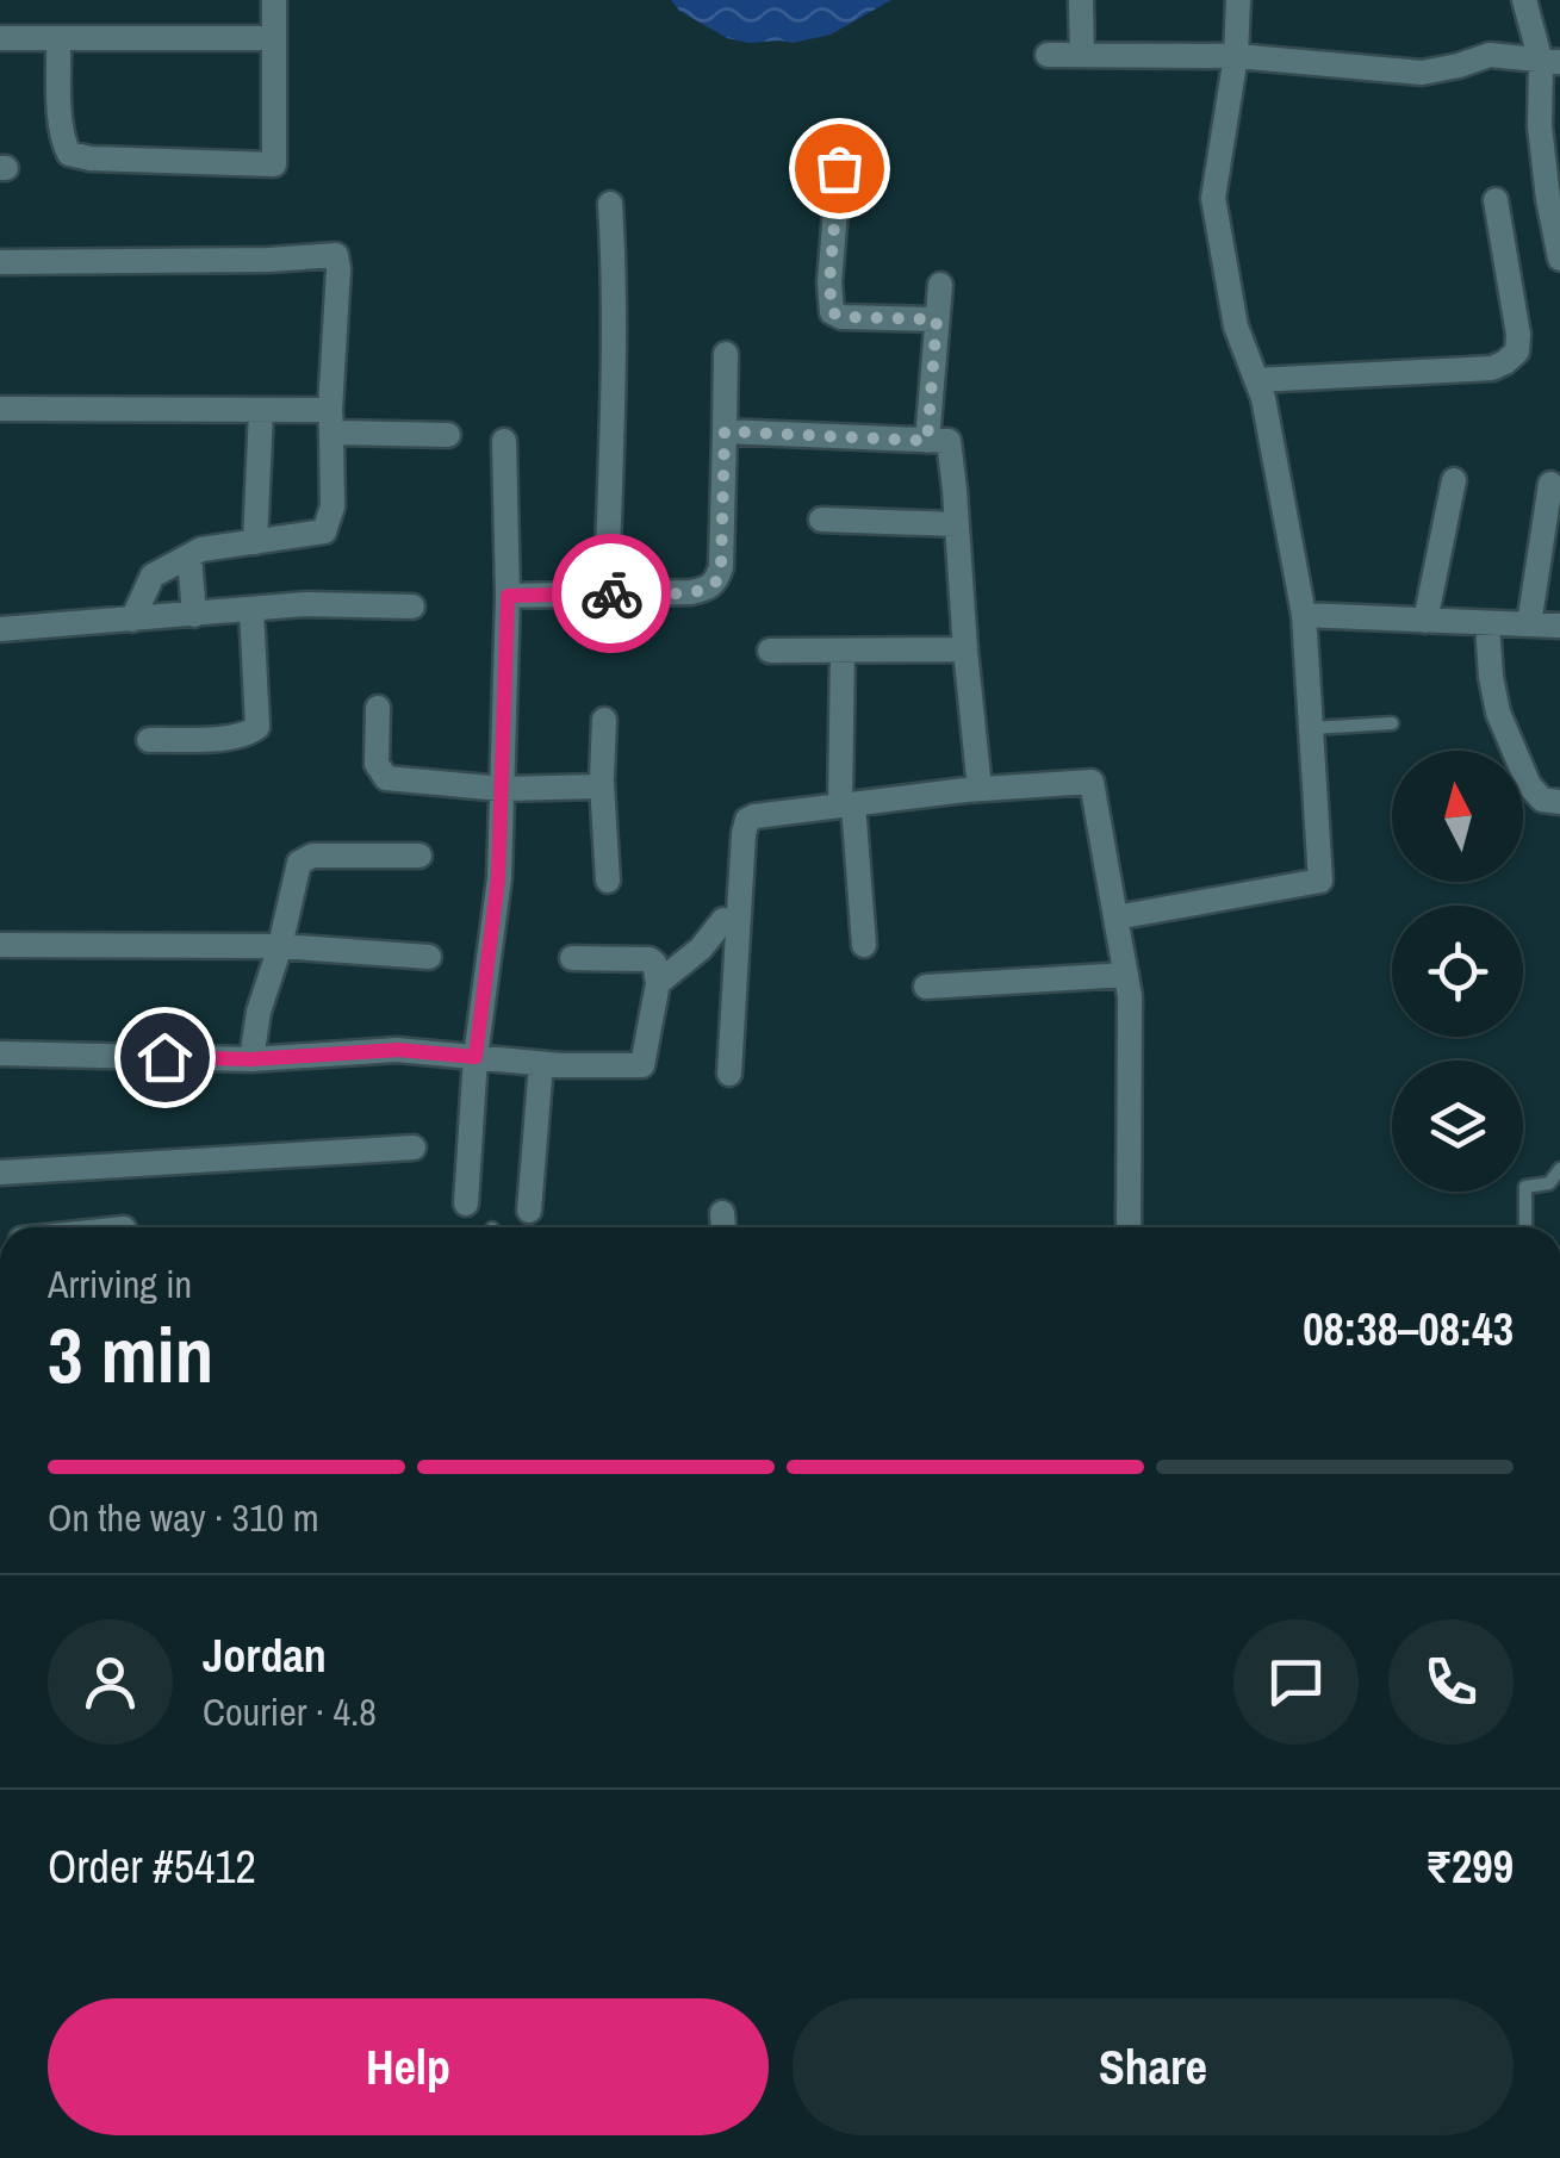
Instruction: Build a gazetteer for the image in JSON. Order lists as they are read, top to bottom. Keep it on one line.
{"north":"top","page":{"heading":["3 min","Arriving in","08:38–08:43"],"panel":["Jordan","Courier · 4.8","Order #5412","₹299"],"bar":"On the way · 310 m","buttons":["Help","Share"]}}
